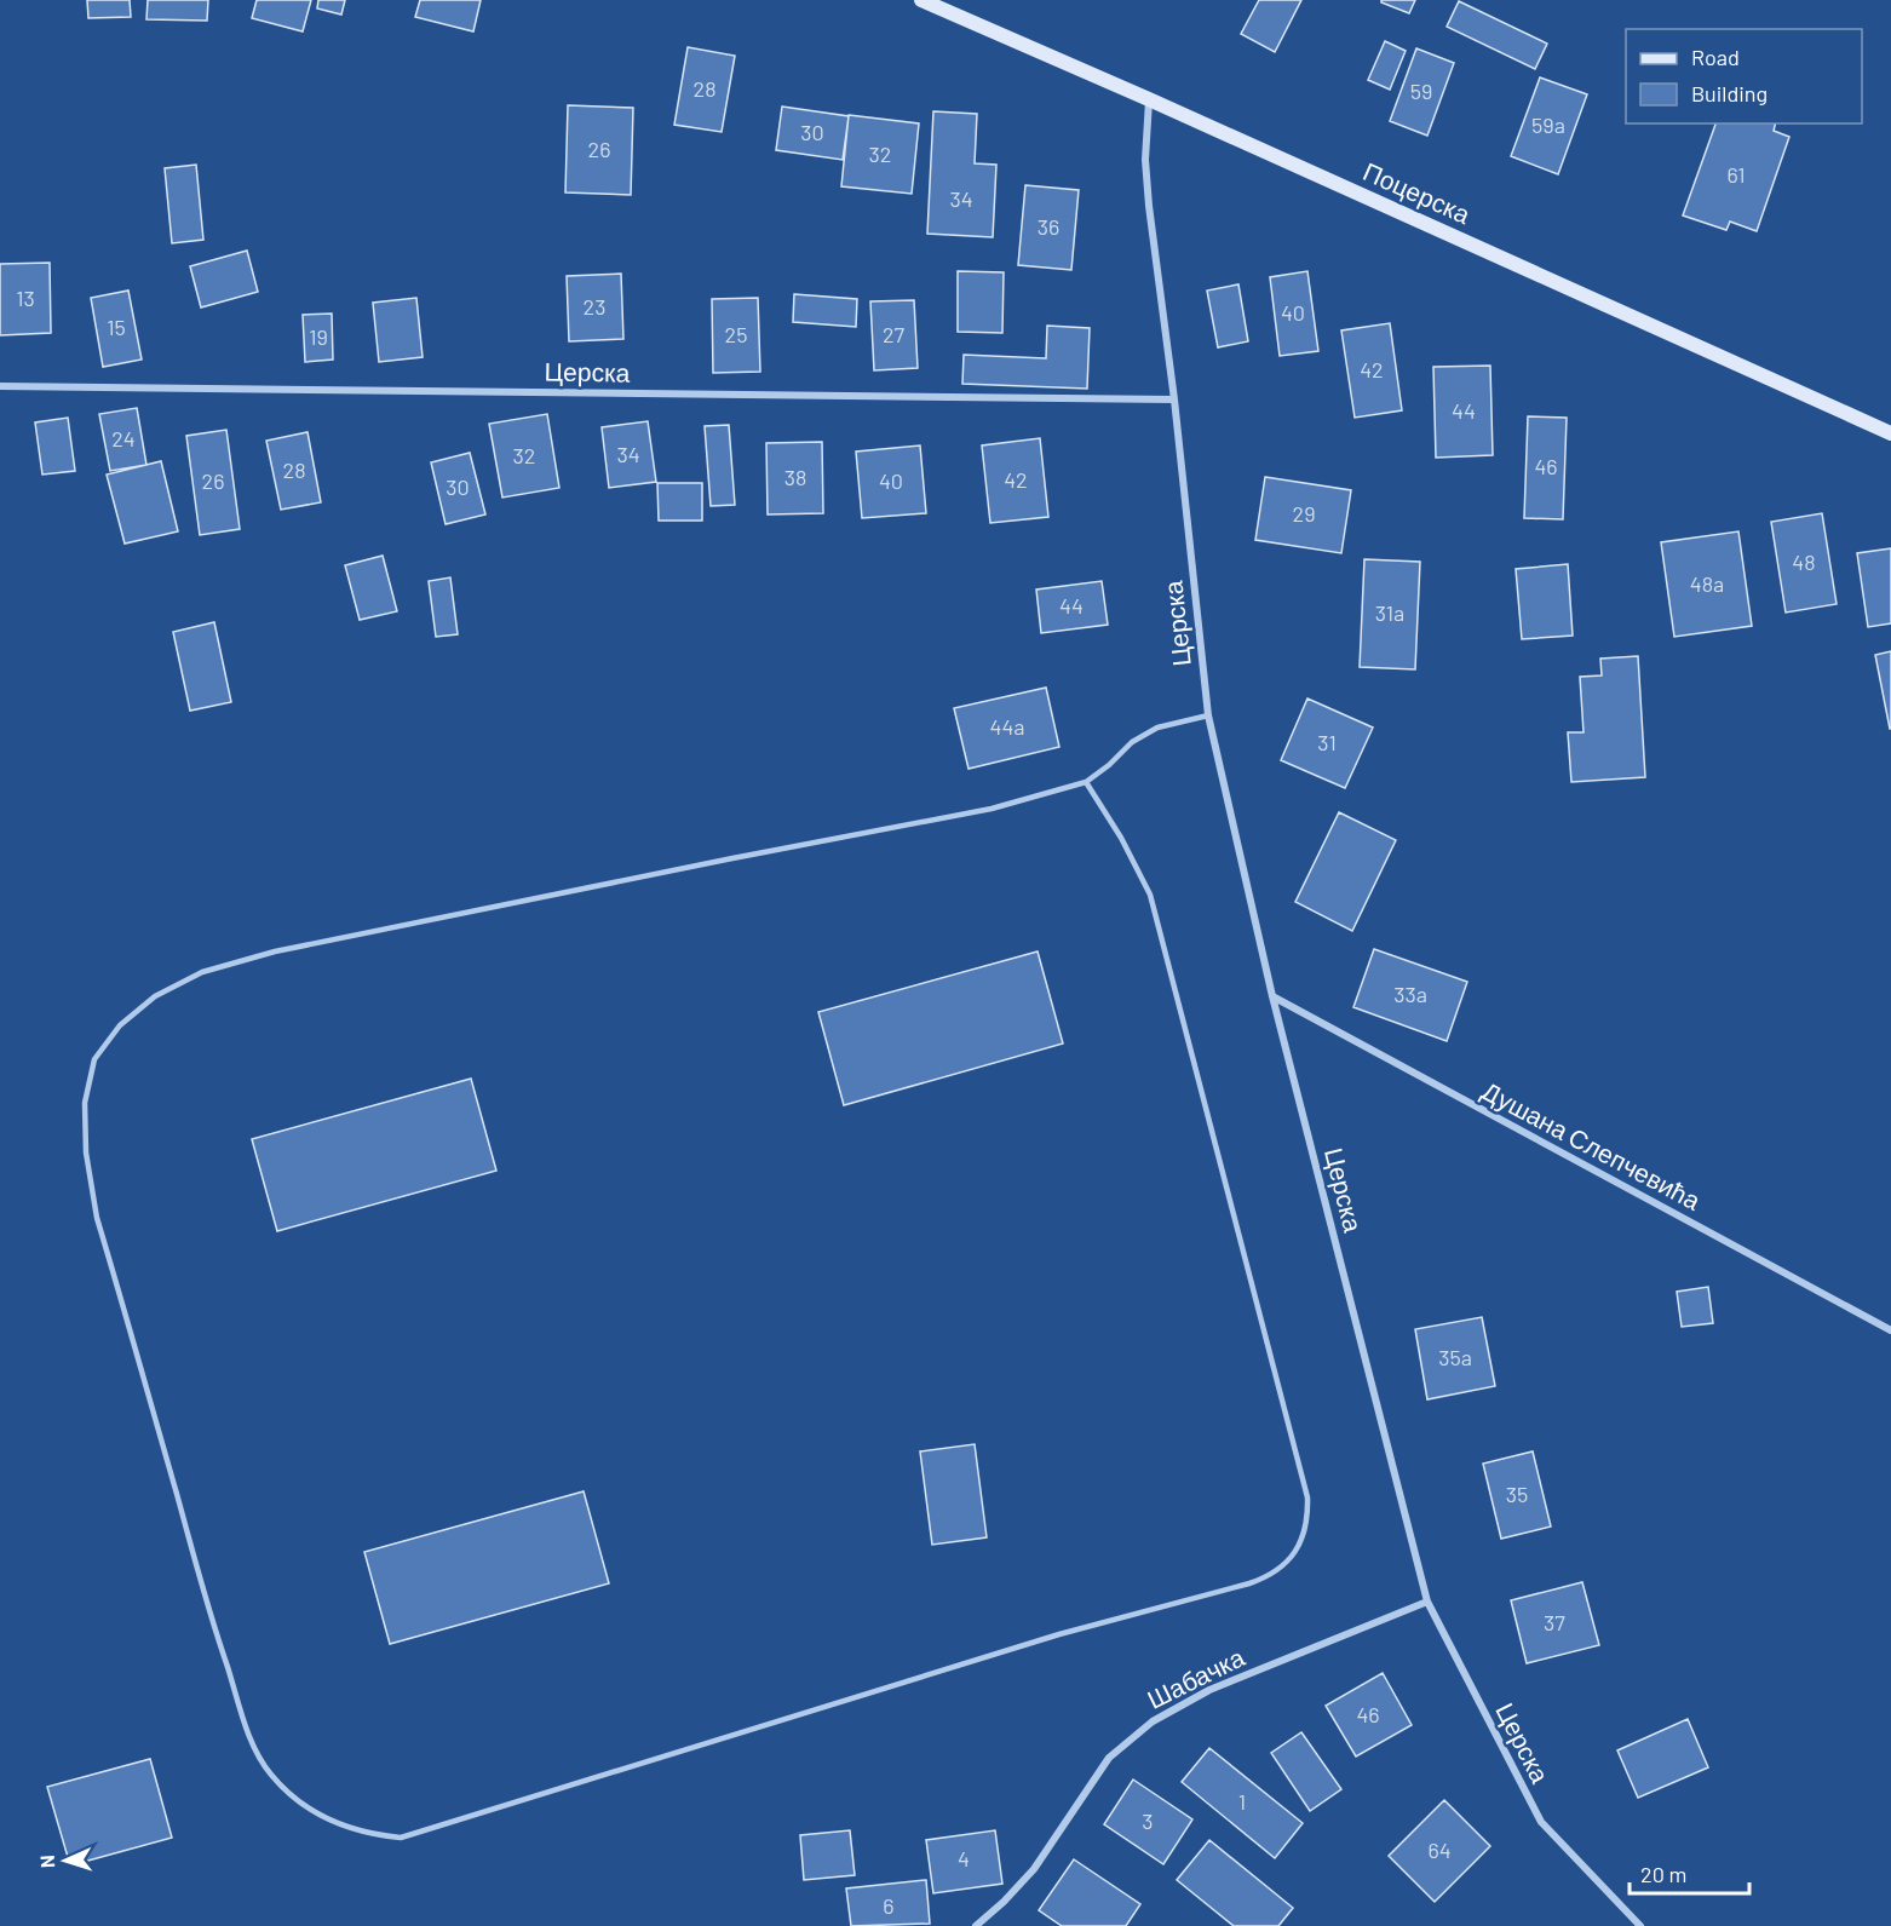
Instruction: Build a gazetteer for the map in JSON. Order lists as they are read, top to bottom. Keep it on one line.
{"streets":{"main road":["Поцерска"],"street":["Церска","Душана Слепчевића","Шабачка"]},"crossings":[["Поцерска","Церска"],["Церска","Душана Слепчевића"],["Церска","Шабачка"]],"house_numbers":["28","59","59a","30","26","32","61","34","36","13","23","40","15","25","27","19","42","44","24","34","32","46","28","38","42","26","40","30","29","48","48a","44","31a","44a","31","33a","35a","35","37","46","1","3","64","4","6"],"legend":["Road","Building"],"scale_bar":"20 m","north":"left"}
